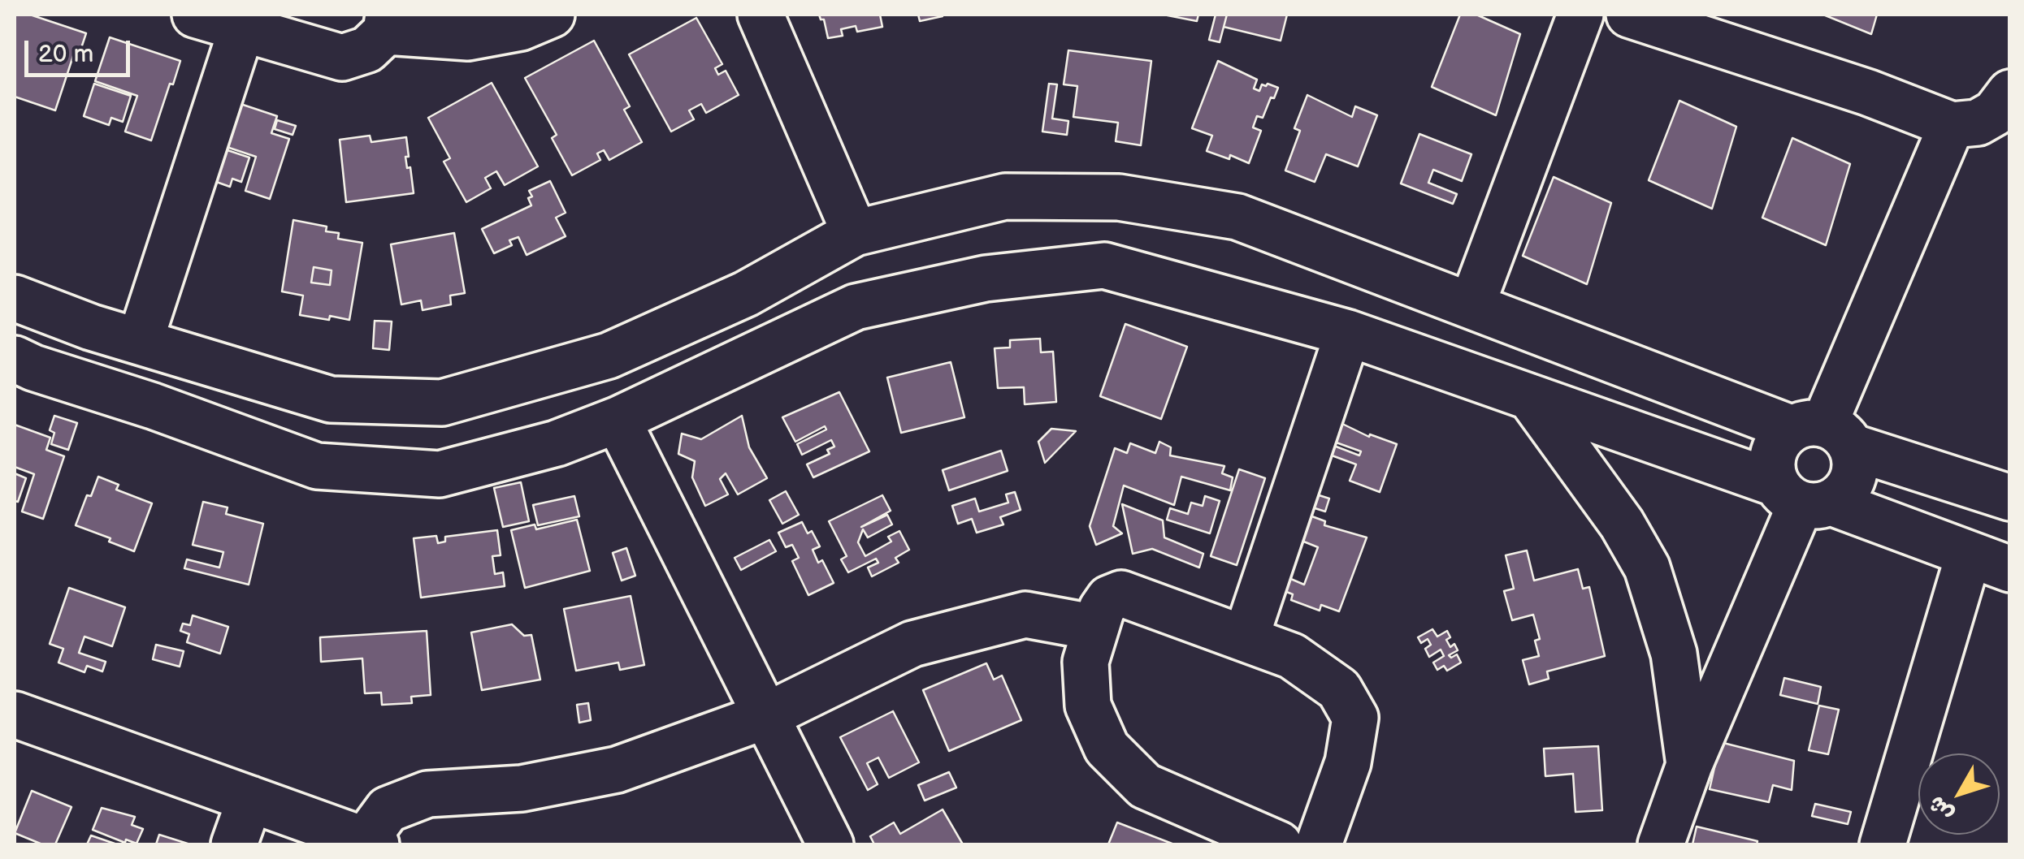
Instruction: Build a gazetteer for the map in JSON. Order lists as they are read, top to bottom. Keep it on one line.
{"scale_bar":"20 m","north":"bottom left"}
